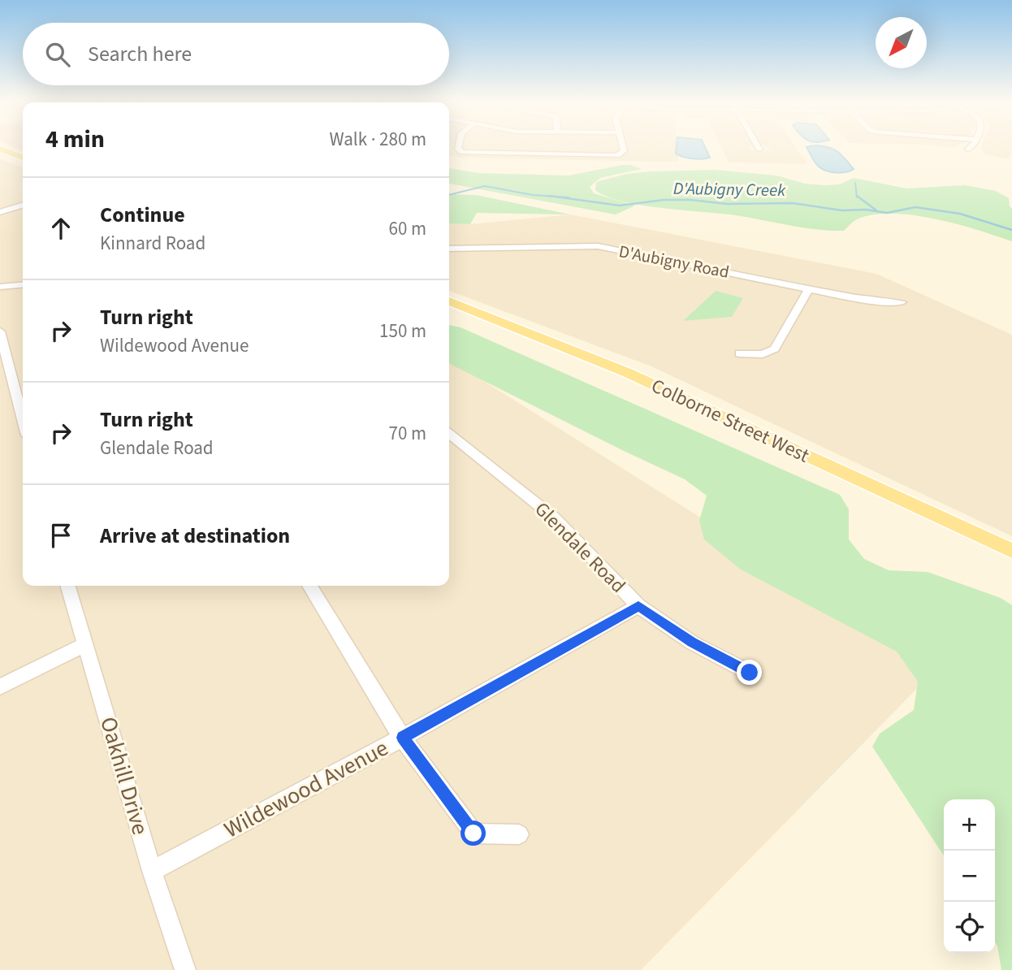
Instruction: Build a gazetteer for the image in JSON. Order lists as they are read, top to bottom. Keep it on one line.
{"streets":{"main road":["Colborne Street West"],"street":["D'Aubigny Road","Glendale Road","Oakhill Drive","Wildewood Avenue"]},"crossings":[["Glendale Road","Wildewood Avenue"],["Oakhill Drive","Wildewood Avenue"]],"water":["D'Aubigny Creek"],"north":"bottom left","page":{"search":"Search here","heading":["4 min","Walk · 280 m"],"list":[["Continue","Kinnard Road","60 m"],["Turn right","Wildewood Avenue","150 m"],["Turn right","Glendale Road","70 m"],"Arrive at destination"],"map_buttons":["+","−"]}}
